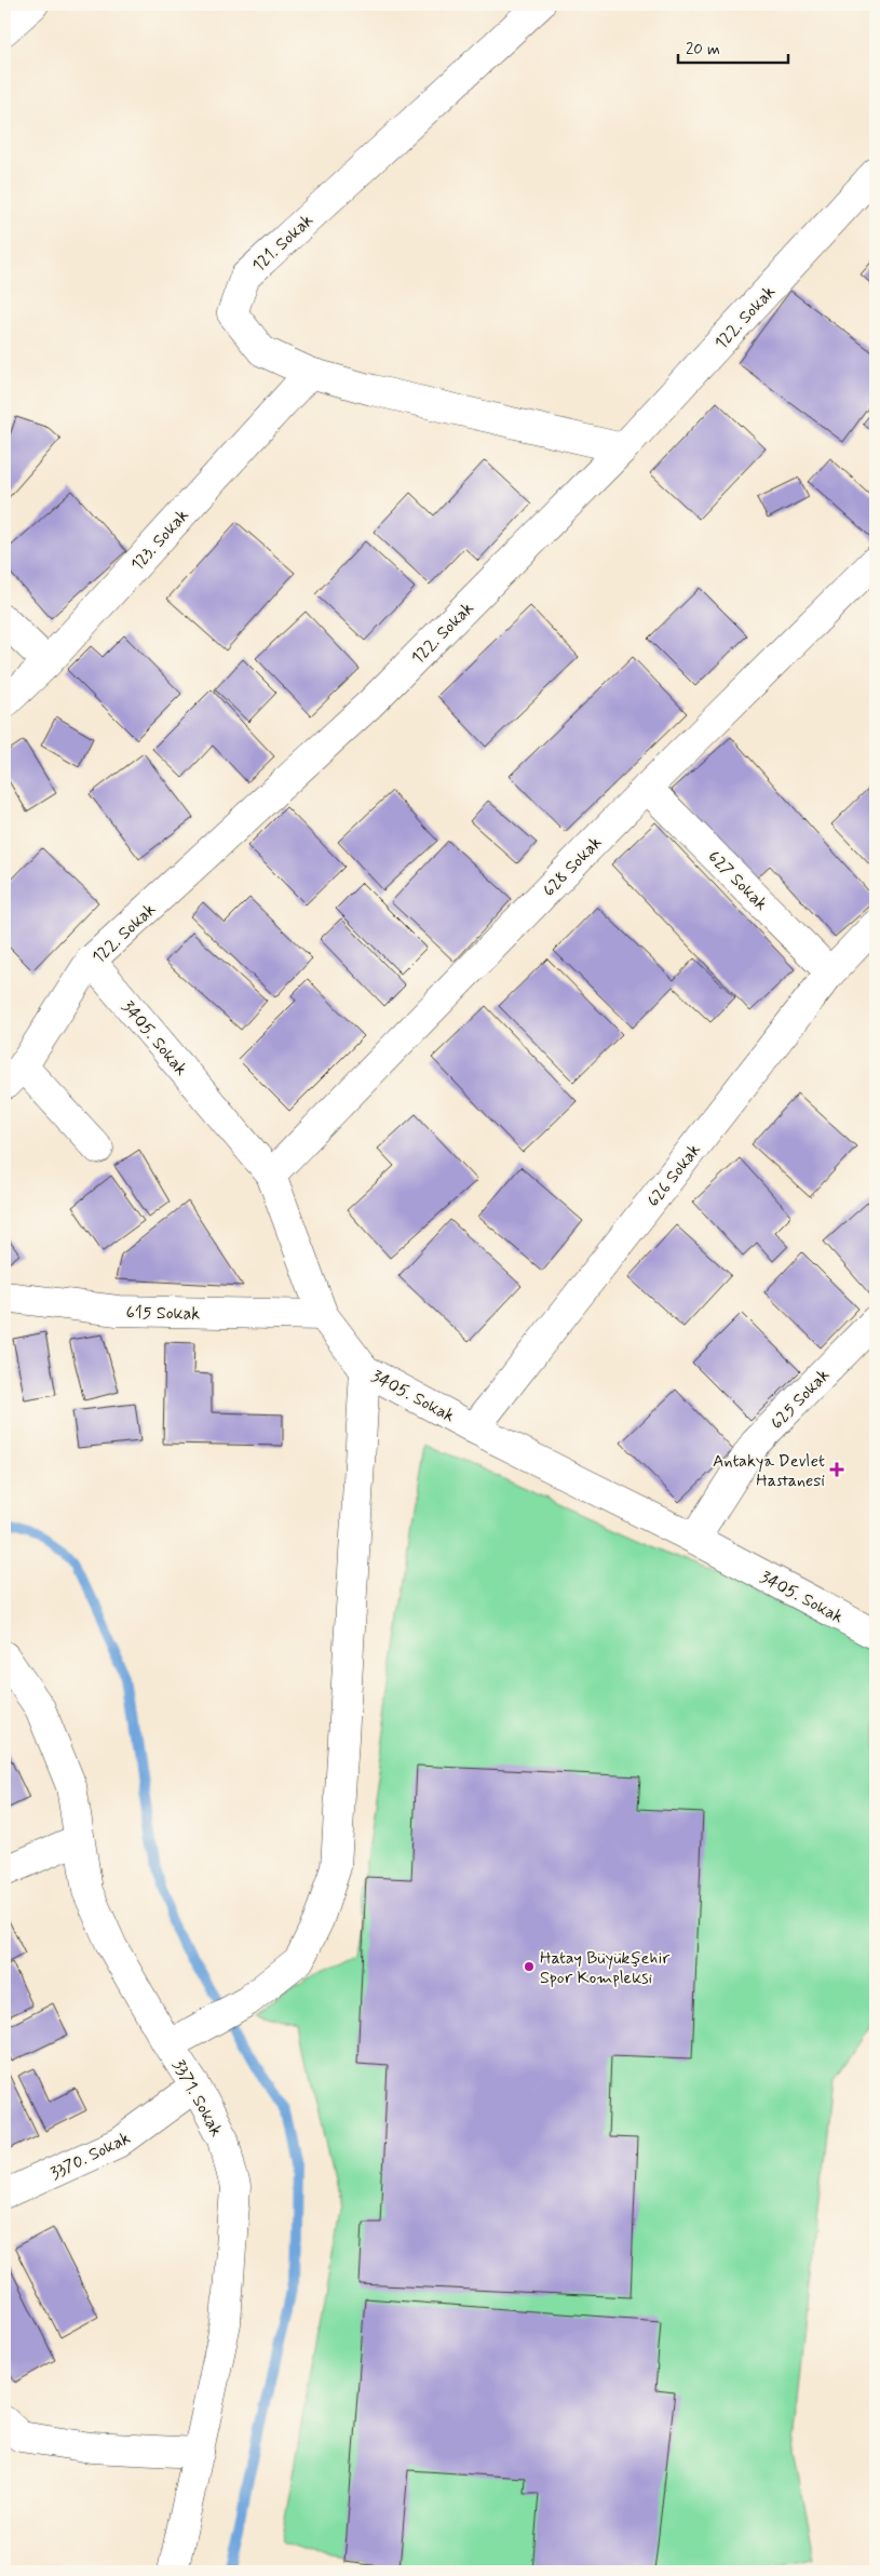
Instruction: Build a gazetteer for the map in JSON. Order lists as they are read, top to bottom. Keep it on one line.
{"streets":{"street":["121. Sokak","122. Sokak","123. Sokak","628 Sokak","627 Sokak","3405. Sokak","626 Sokak","615 Sokak","625 Sokak","3371. Sokak","3370. Sokak"]},"crossings":[["121. Sokak","122. Sokak"],["121. Sokak","123. Sokak"],["122. Sokak","3405. Sokak"],["628 Sokak","627 Sokak"],["628 Sokak","3405. Sokak"],["627 Sokak","626 Sokak"],["3405. Sokak","626 Sokak"],["3405. Sokak","615 Sokak"],["3405. Sokak","625 Sokak"],["3371. Sokak","3370. Sokak"]],"places":{"health":["Antakya Devlet Hastanesi"],"other":["Hatay Büyükşehir Spor Kompleksi"]},"scale_bar":"20 m"}
